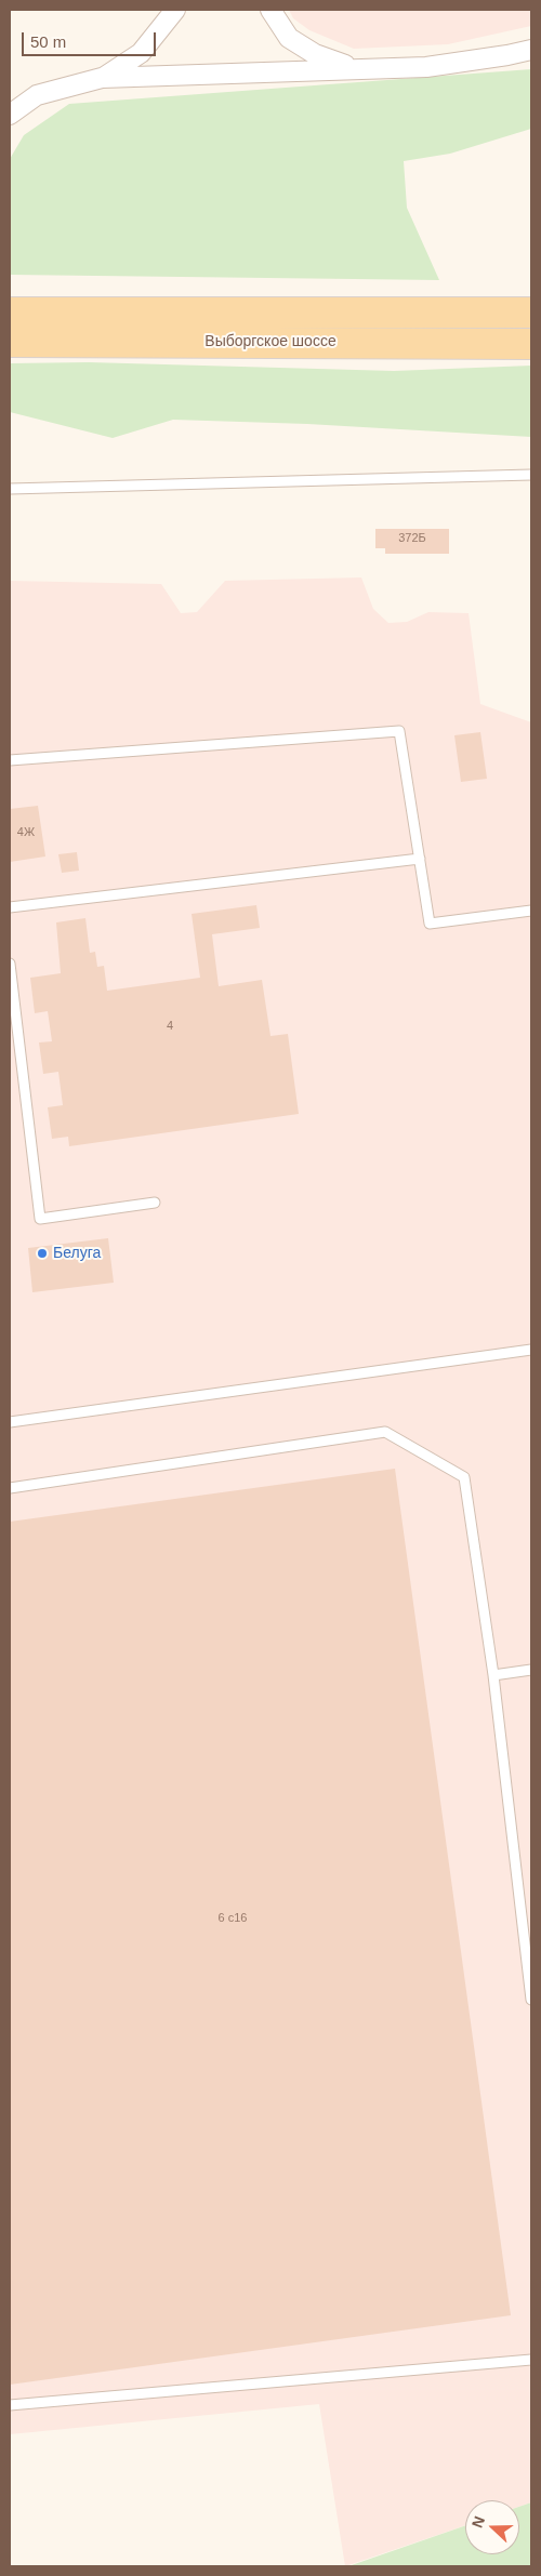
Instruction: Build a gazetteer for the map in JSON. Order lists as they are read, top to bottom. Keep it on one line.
{"streets":{"main road":["Выборгское шоссе"]},"places":["Белуга"],"house_numbers":["372Б","4Ж","4","6 с16"],"scale_bar":"50 m","north":"left"}
